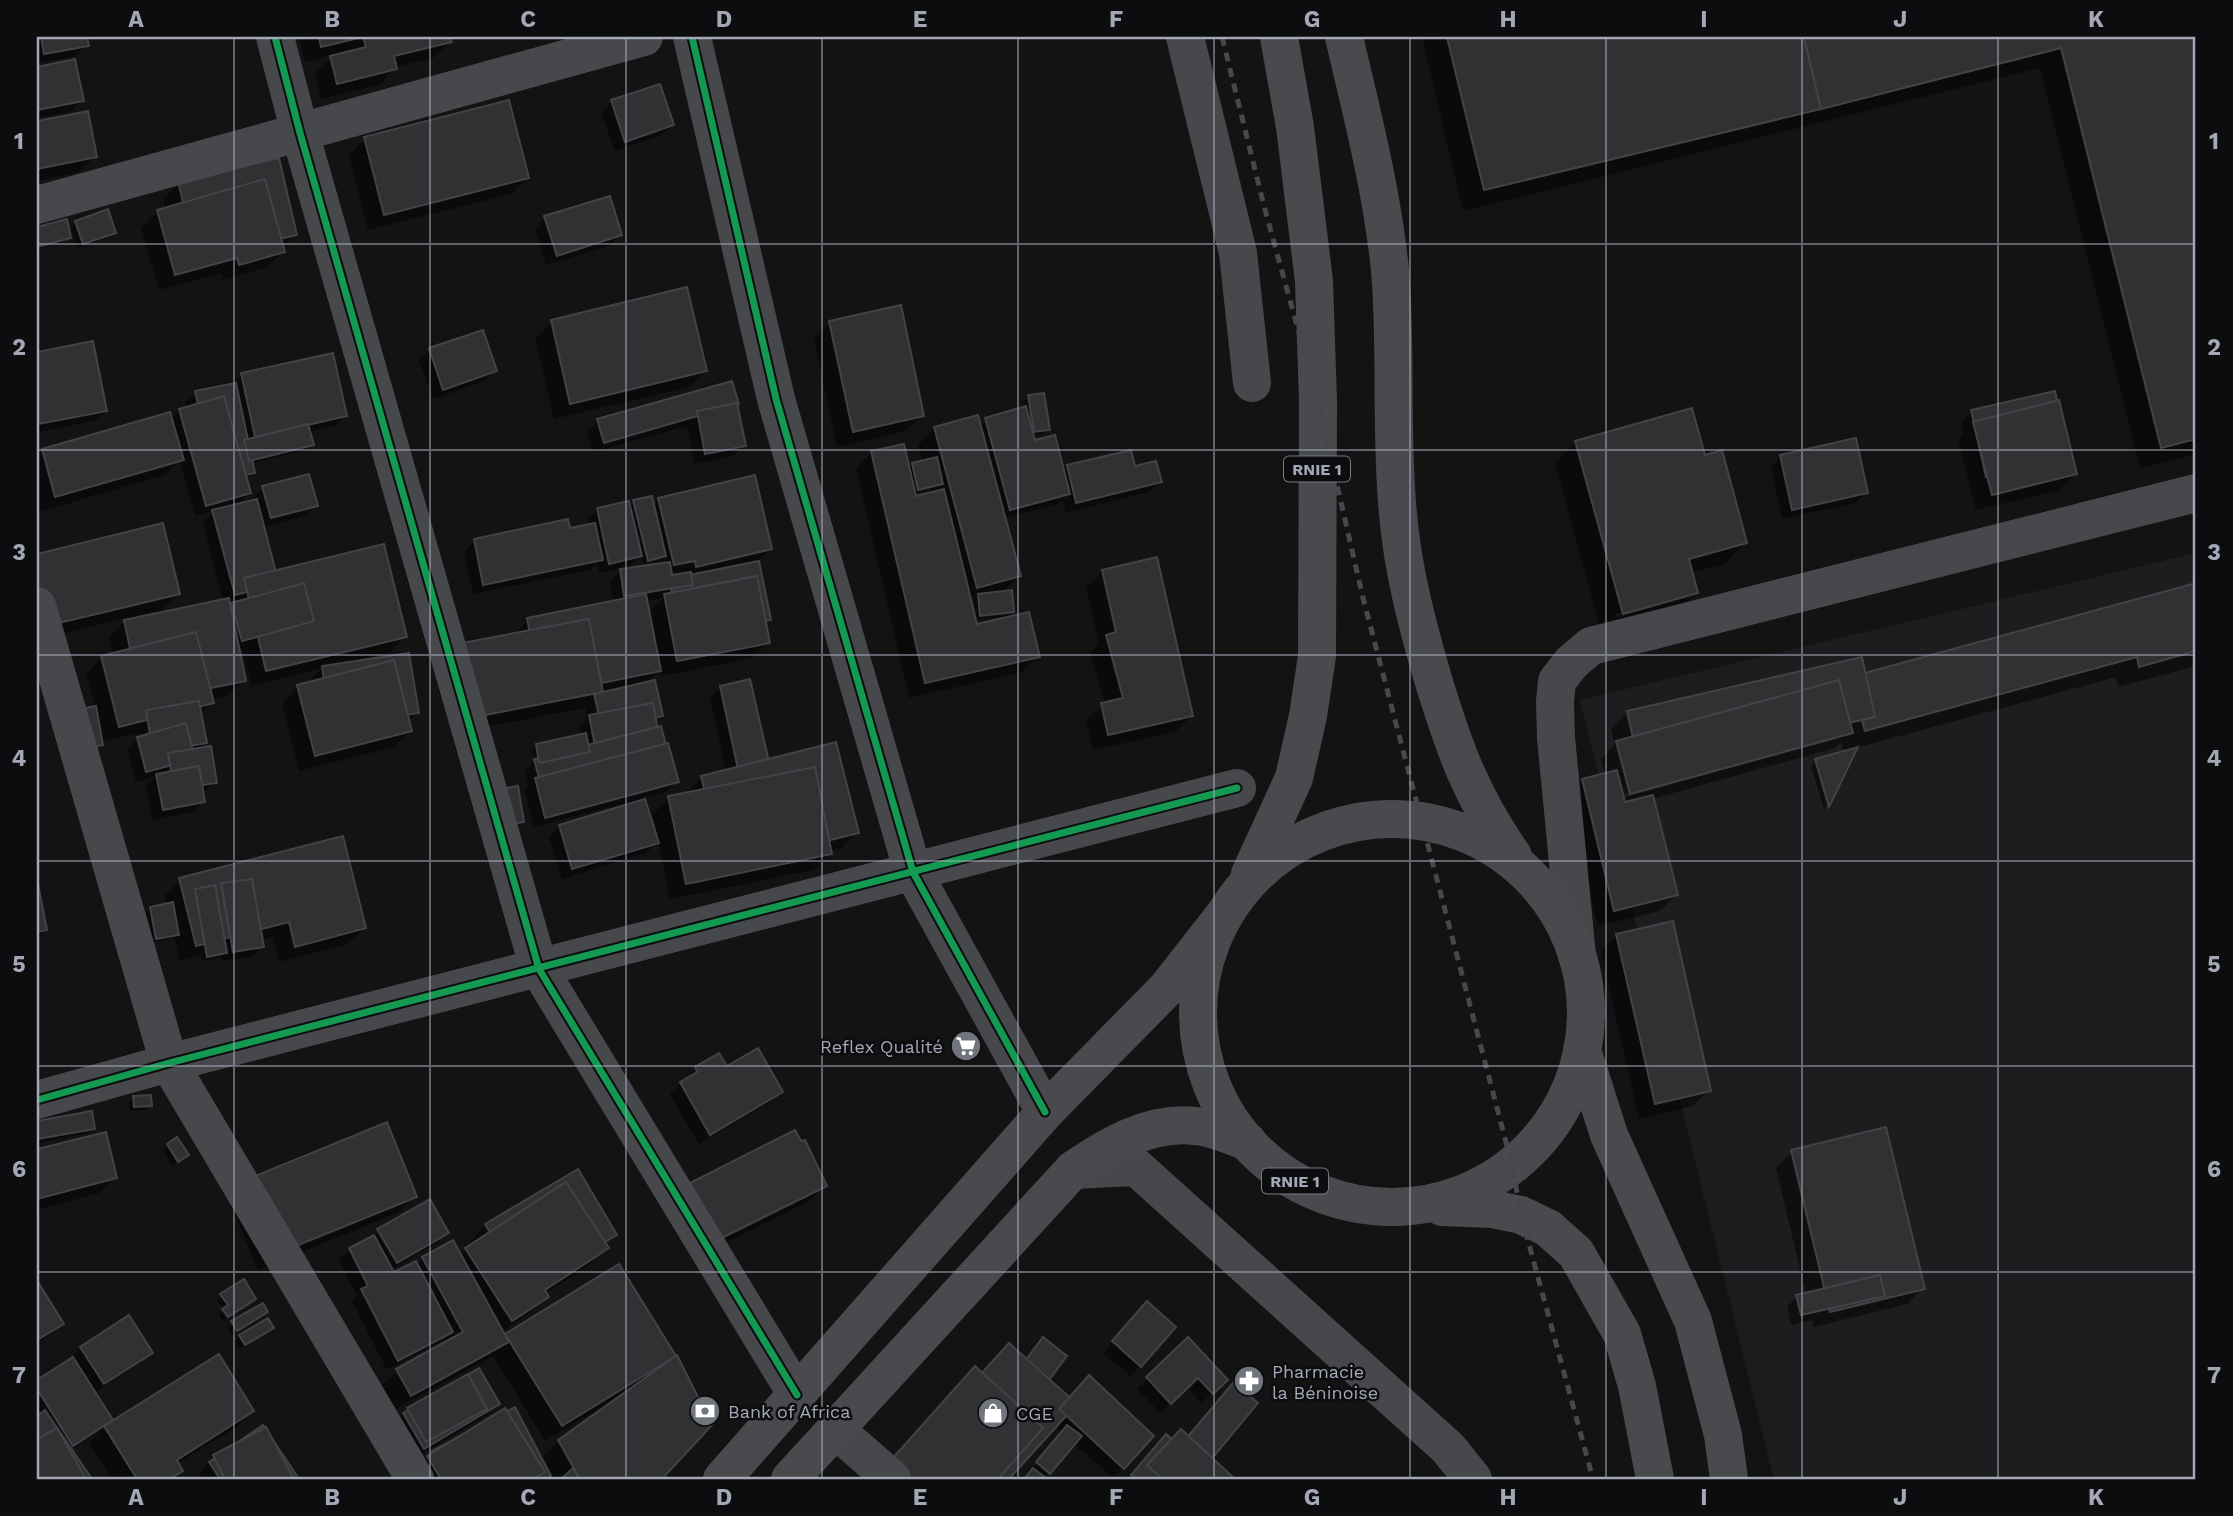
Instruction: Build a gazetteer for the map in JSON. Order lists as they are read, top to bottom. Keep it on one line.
{"streets":{"highway":["RNIE 1"]},"places":{"supermarket":["Reflex Qualité"],"pharmacy":["Pharmacie la Béninoise"],"bank":["Bank of Africa"],"shop":["CGE"]},"grid":{"columns":["A","B","C","D","E","F","G","H","I","J","K"],"rows":["1","2","3","4","5","6","7"]}}
